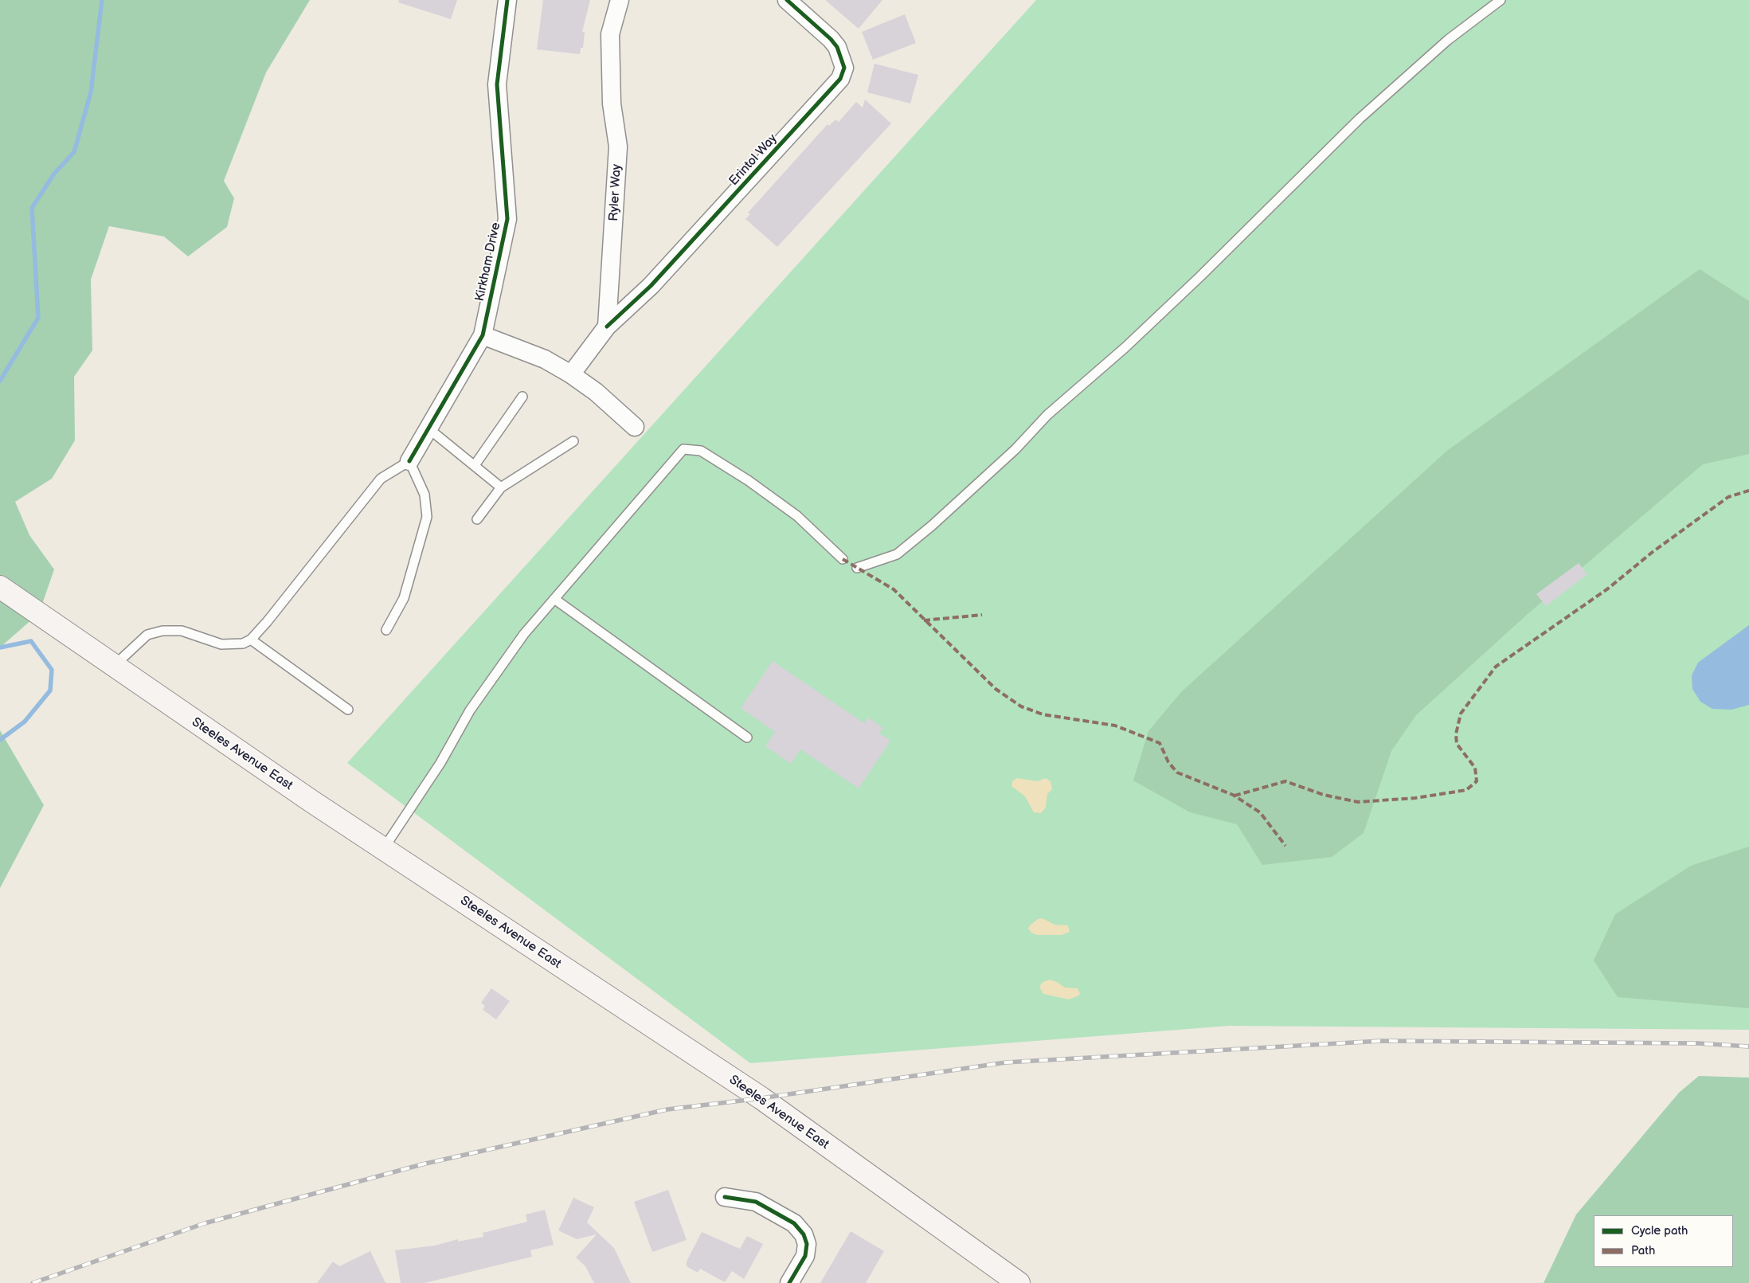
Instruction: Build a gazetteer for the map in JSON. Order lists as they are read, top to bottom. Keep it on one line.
{"streets":{"main road":["Steeles Avenue East"],"street":["Erintol Way","Ryler Way","Kirkham Drive"]},"crossings":[["Erintol Way","Ryler Way"]],"legend":["Cycle path","Path"]}
